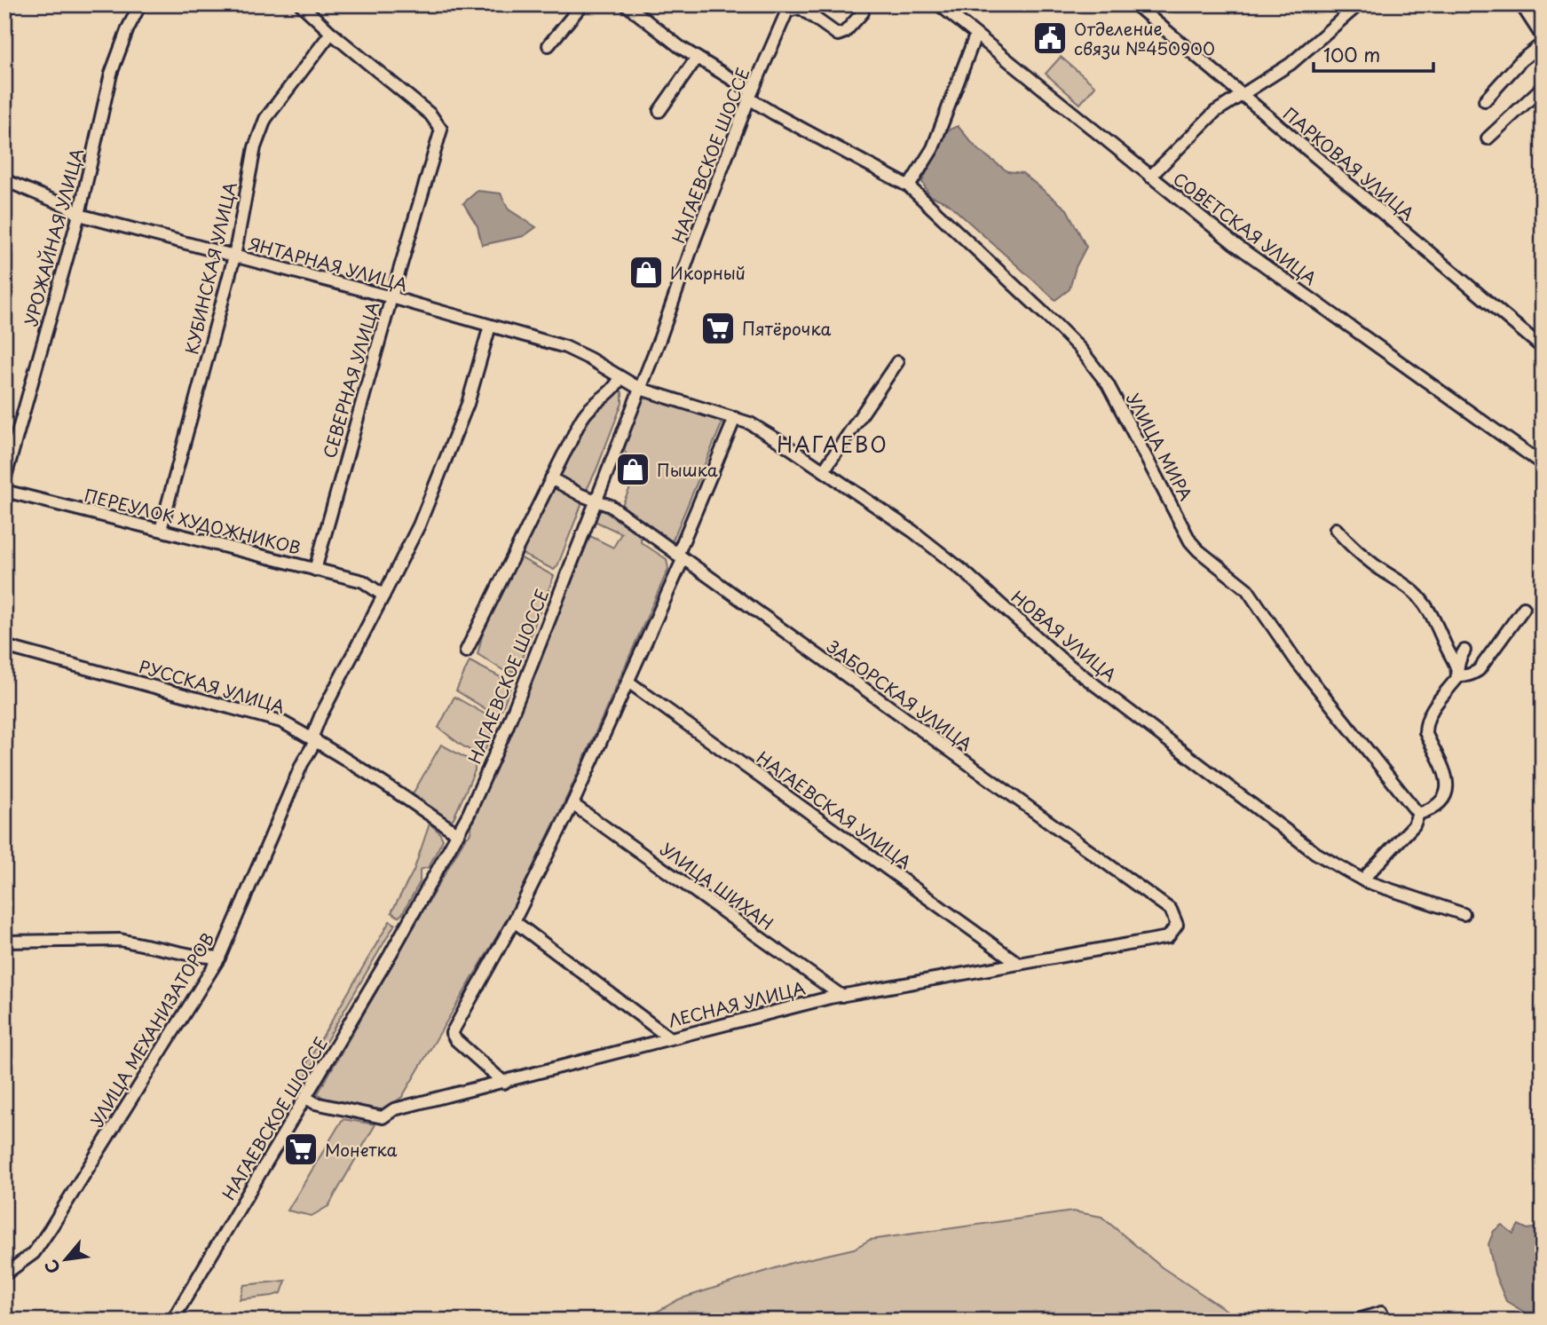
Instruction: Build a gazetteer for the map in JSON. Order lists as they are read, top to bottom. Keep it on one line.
{"streets":{"street":["НАГАЕВСКОЕ ШОССЕ","ПАРКОВАЯ УЛИЦА","СОВЕТСКАЯ УЛИЦА","УРОЖАЙНАЯ УЛИЦА","ЯНТАРНАЯ УЛИЦА","КУБИНСКАЯ УЛИЦА","СЕВЕРНАЯ УЛИЦА","УЛИЦА МИРА","ПЕРЕУЛОК ХУДОЖНИКОВ","НОВАЯ УЛИЦА","РУССКАЯ УЛИЦА","ЗАБОРСКАЯ УЛИЦА","НАГАЕВСКАЯ УЛИЦА","УЛИЦА ШИХАН","ЛЕСНАЯ УЛИЦА","УЛИЦА МЕХАНИЗАТОРОВ"]},"crossings":[["НАГАЕВСКОЕ ШОССЕ","ЯНТАРНАЯ УЛИЦА"],["НАГАЕВСКОЕ ШОССЕ","УЛИЦА МИРА"],["НАГАЕВСКОЕ ШОССЕ","НОВАЯ УЛИЦА"],["НАГАЕВСКОЕ ШОССЕ","РУССКАЯ УЛИЦА"],["НАГАЕВСКОЕ ШОССЕ","ЗАБОРСКАЯ УЛИЦА"],["НАГАЕВСКОЕ ШОССЕ","ЛЕСНАЯ УЛИЦА"],["УРОЖАЙНАЯ УЛИЦА","ЯНТАРНАЯ УЛИЦА"],["ЯНТАРНАЯ УЛИЦА","КУБИНСКАЯ УЛИЦА"],["ЯНТАРНАЯ УЛИЦА","СЕВЕРНАЯ УЛИЦА"],["ЯНТАРНАЯ УЛИЦА","НОВАЯ УЛИЦА"],["ЯНТАРНАЯ УЛИЦА","УЛИЦА МЕХАНИЗАТОРОВ"],["КУБИНСКАЯ УЛИЦА","СЕВЕРНАЯ УЛИЦА"],["КУБИНСКАЯ УЛИЦА","ПЕРЕУЛОК ХУДОЖНИКОВ"],["СЕВЕРНАЯ УЛИЦА","ПЕРЕУЛОК ХУДОЖНИКОВ"],["ПЕРЕУЛОК ХУДОЖНИКОВ","УЛИЦА МЕХАНИЗАТОРОВ"],["РУССКАЯ УЛИЦА","УЛИЦА МЕХАНИЗАТОРОВ"],["ЗАБОРСКАЯ УЛИЦА","ЛЕСНАЯ УЛИЦА"],["НАГАЕВСКАЯ УЛИЦА","ЛЕСНАЯ УЛИЦА"],["УЛИЦА ШИХАН","ЛЕСНАЯ УЛИЦА"]],"districts":["НАГАЕВО"],"places":{"public building":["Отделение связи №450900"],"shop":["Икорный","Пышка"],"supermarket":["Пятёрочка","Монетка"]},"scale_bar":"100 m","north":"bottom left"}
